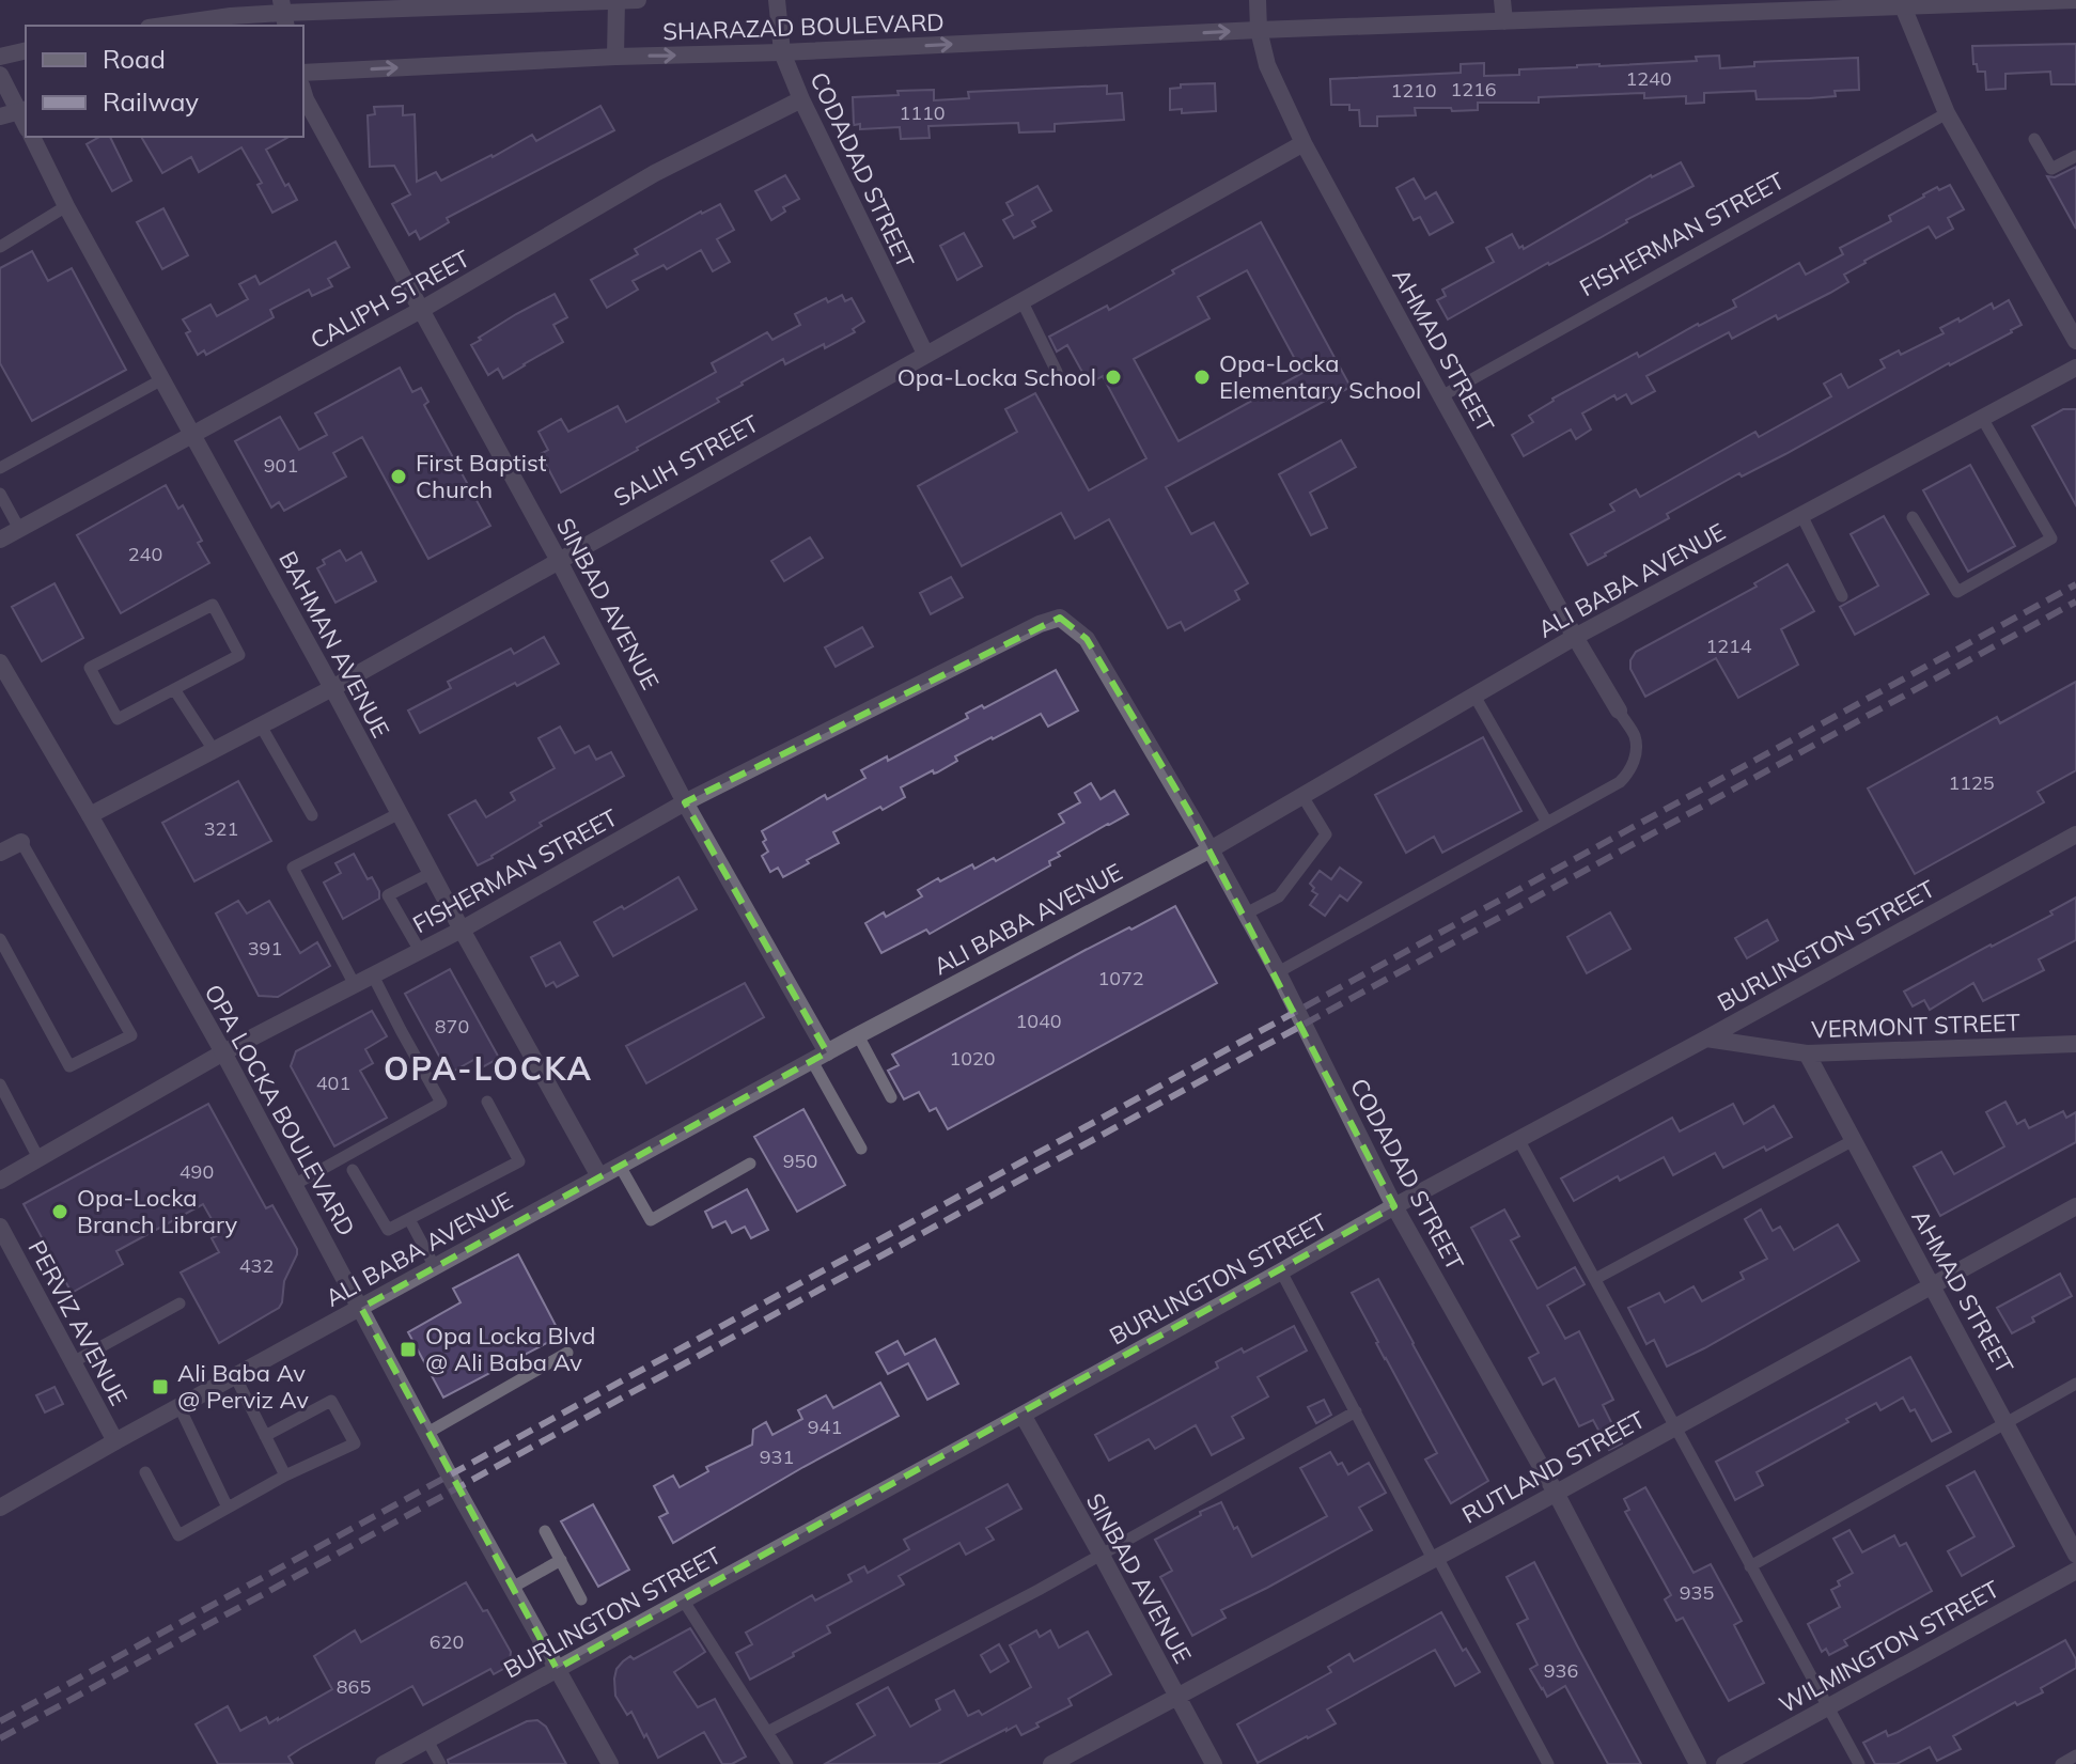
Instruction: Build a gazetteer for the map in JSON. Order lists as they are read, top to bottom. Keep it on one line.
{"streets":{"street":["SHARAZAD BOULEVARD","CODADAD STREET","FISHERMAN STREET","CALIPH STREET","AHMAD STREET","SALIH STREET","ALI BABA AVENUE","SINBAD AVENUE","BAHMAN AVENUE","BURLINGTON STREET","VERMONT STREET","OPA LOCKA BOULEVARD","PERVIZ AVENUE","RUTLAND STREET","WILMINGTON STREET"]},"crossings":[["SHARAZAD BOULEVARD","CODADAD STREET"],["SHARAZAD BOULEVARD","AHMAD STREET"],["CODADAD STREET","FISHERMAN STREET"],["CODADAD STREET","CALIPH STREET"],["CODADAD STREET","SALIH STREET"],["CODADAD STREET","ALI BABA AVENUE"],["CODADAD STREET","BURLINGTON STREET"],["CODADAD STREET","RUTLAND STREET"],["FISHERMAN STREET","AHMAD STREET"],["FISHERMAN STREET","SINBAD AVENUE"],["FISHERMAN STREET","BAHMAN AVENUE"],["FISHERMAN STREET","OPA LOCKA BOULEVARD"],["CALIPH STREET","SINBAD AVENUE"],["CALIPH STREET","BAHMAN AVENUE"],["AHMAD STREET","SALIH STREET"],["AHMAD STREET","ALI BABA AVENUE"],["AHMAD STREET","VERMONT STREET"],["AHMAD STREET","RUTLAND STREET"],["SALIH STREET","SINBAD AVENUE"],["SALIH STREET","BAHMAN AVENUE"],["SALIH STREET","OPA LOCKA BOULEVARD"],["ALI BABA AVENUE","SINBAD AVENUE"],["ALI BABA AVENUE","BAHMAN AVENUE"],["ALI BABA AVENUE","OPA LOCKA BOULEVARD"],["ALI BABA AVENUE","PERVIZ AVENUE"],["SINBAD AVENUE","BURLINGTON STREET"],["SINBAD AVENUE","RUTLAND STREET"],["BURLINGTON STREET","VERMONT STREET"],["BURLINGTON STREET","OPA LOCKA BOULEVARD"]],"districts":["OPA-LOCKA"],"places":{"other":["Opa-Locka School","Opa-Locka Elementary School","First Baptist Church","Opa-Locka Branch Library"],"transit":["Opa Locka Blvd @ Ali Baba Av","Ali Baba Av @ Perviz Av"]},"house_numbers":["1240","1216","1210","1110","901","240","1214","1125","321","391","1072","1040","870","1020","401","950","490","432","941","931","935","620","936","865"],"legend":["Road","Railway"]}
